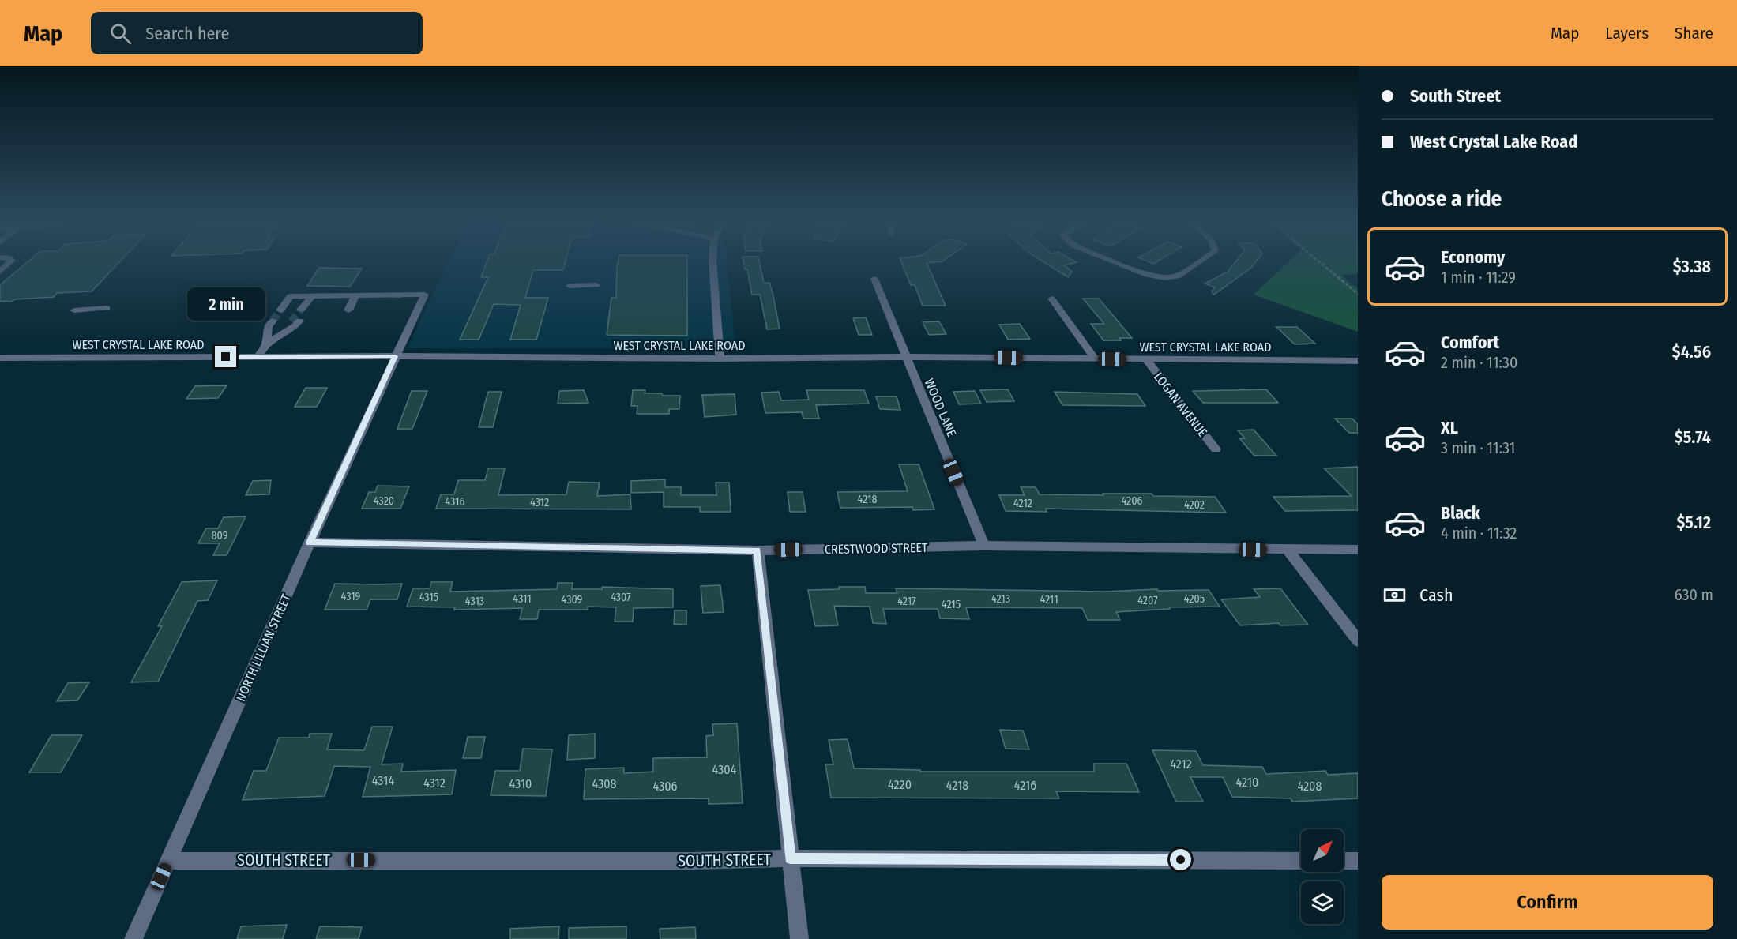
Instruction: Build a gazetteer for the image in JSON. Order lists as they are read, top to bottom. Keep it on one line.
{"streets":{"street":["WEST CRYSTAL LAKE ROAD","LOGAN AVENUE","WOOD LANE","CRESTWOOD STREET","NORTH LILLIAN STREET","SOUTH STREET"]},"crossings":[["WEST CRYSTAL LAKE ROAD","LOGAN AVENUE"],["WEST CRYSTAL LAKE ROAD","WOOD LANE"],["WEST CRYSTAL LAKE ROAD","NORTH LILLIAN STREET"],["WOOD LANE","CRESTWOOD STREET"],["CRESTWOOD STREET","NORTH LILLIAN STREET"],["NORTH LILLIAN STREET","SOUTH STREET"]],"house_numbers":["4218","4320","4206","4316","4312","4212","4202","809","4319","4315","4307","4311","4213","4205","4309","4211","4207","4313","4217","4215","4212","4304","4314","4210","4312","4310","4308","4220","4218","4216","4306","4208"],"north":"top right","page":{"header":"Map","search":"Search here","nav":["Map","Layers","Share"],"banner":["South Street","West Crystal Lake Road"],"heading":"Choose a ride","list":[{"name":"Economy","note":"1 min · 11:29","value":"$3.38"},{"name":"Comfort","note":"2 min · 11:30","value":"$4.56"},{"name":"XL","note":"3 min · 11:31","value":"$5.74"},{"name":"Black","note":"4 min · 11:32","value":"$5.12"}],"bubble":"2 min","pay":["Cash","630 m"],"buttons":"Confirm"}}
